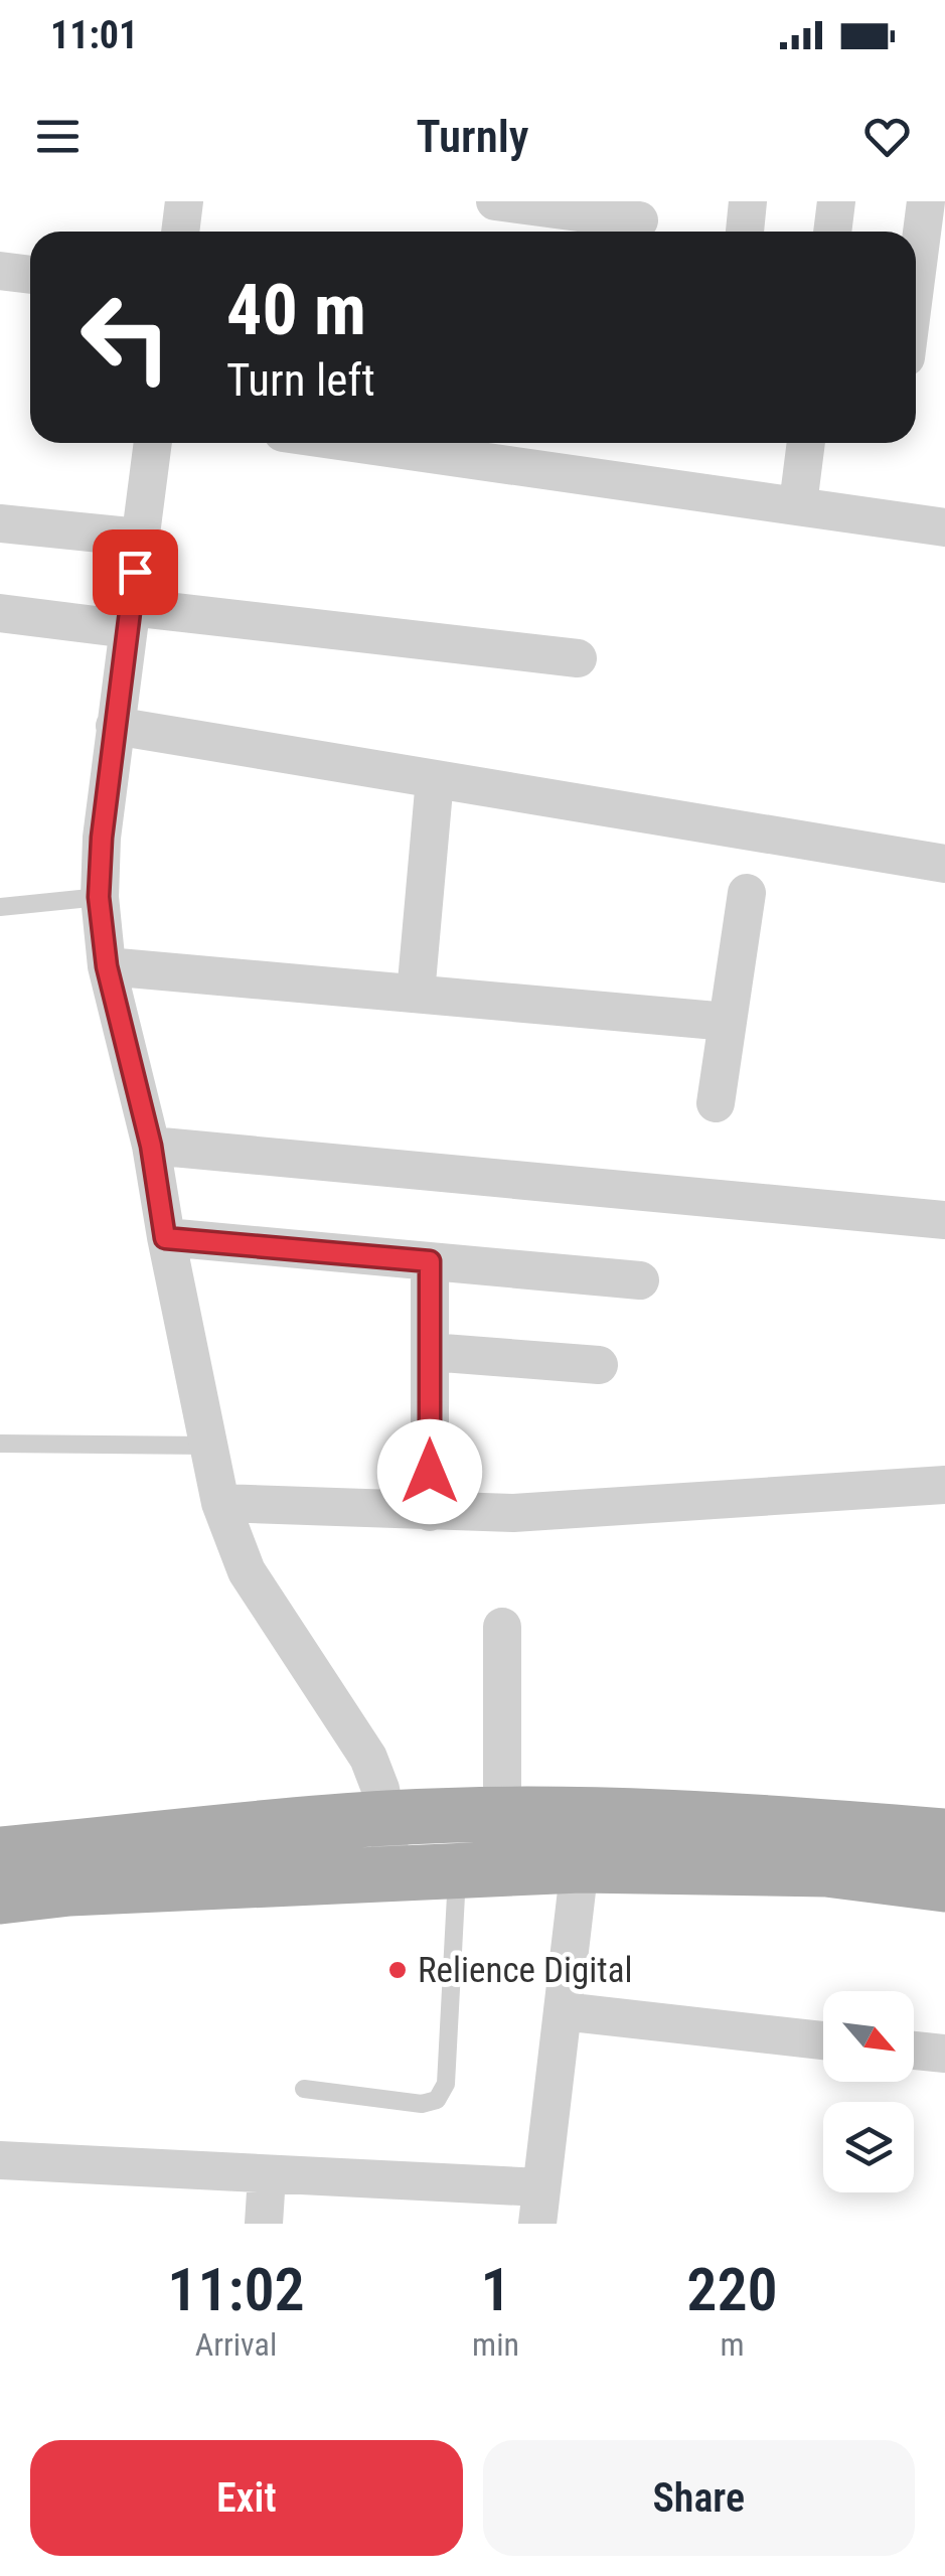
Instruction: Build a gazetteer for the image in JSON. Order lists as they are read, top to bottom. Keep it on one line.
{"places":["Relience Digital"],"north":"bottom right","page":{"status":"11:01","header":"Turnly","turn":["40 m","Turn left"],"eta":["11:02","Arrival","1","min","220","m"],"buttons":["Exit","Share"]}}
